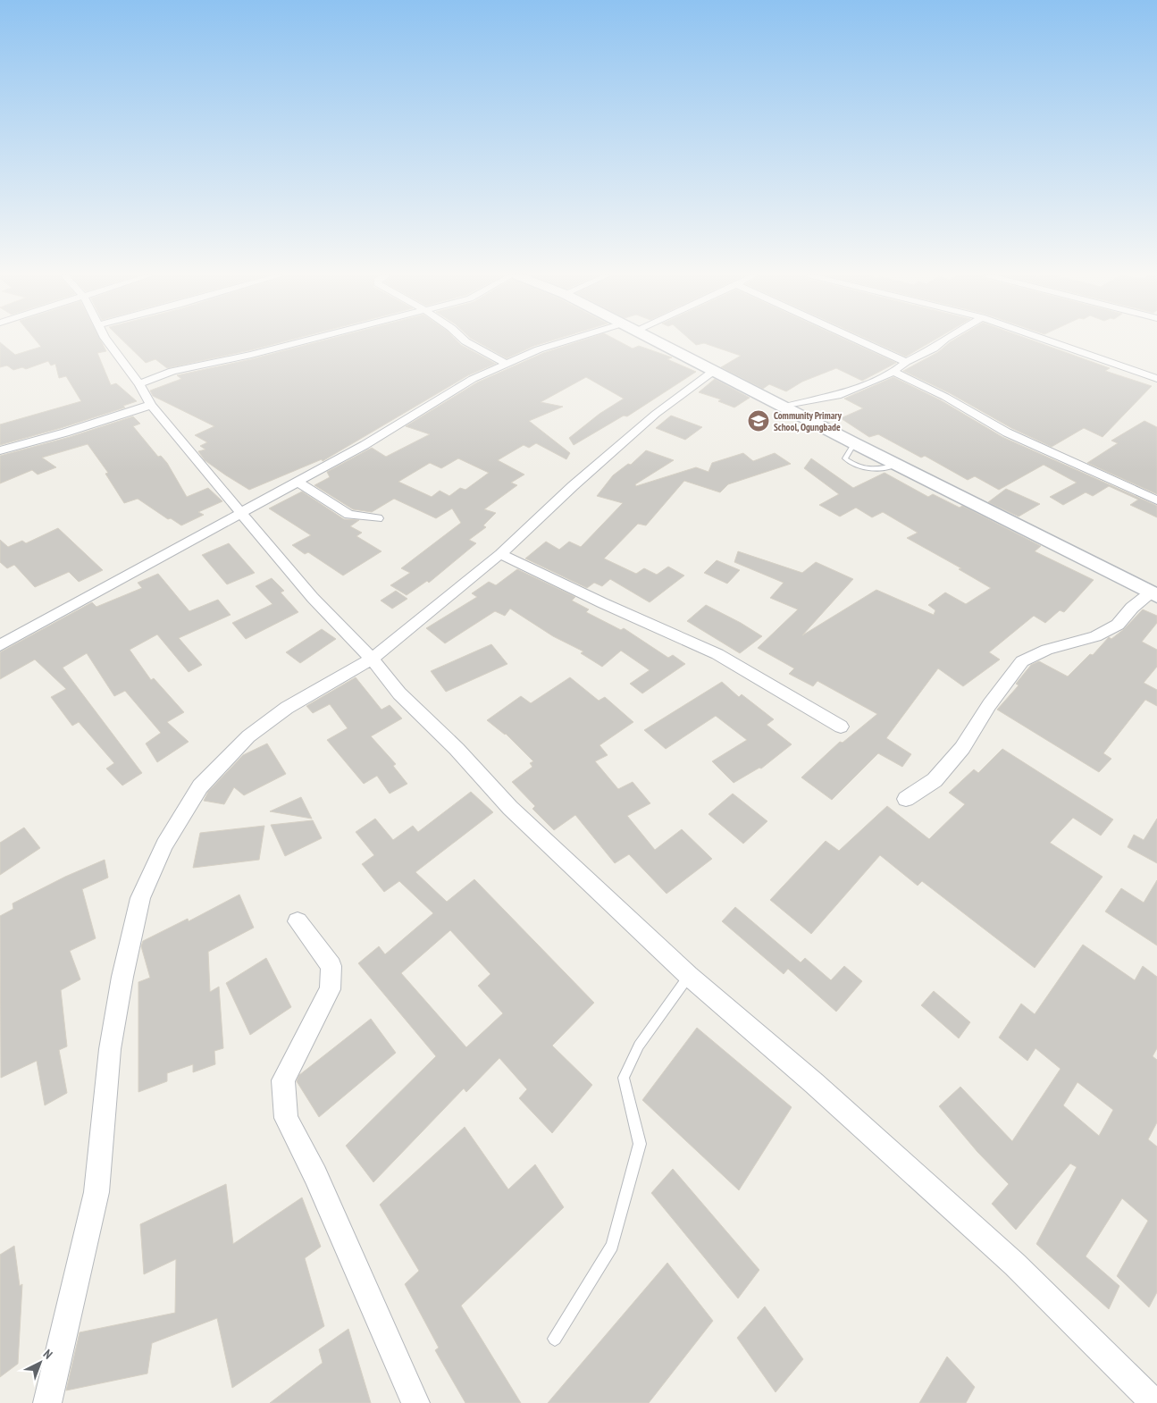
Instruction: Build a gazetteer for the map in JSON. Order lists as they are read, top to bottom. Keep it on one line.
{"places":{"school or university":["Community Primary School, Ogungbade"]},"north":"top right"}
